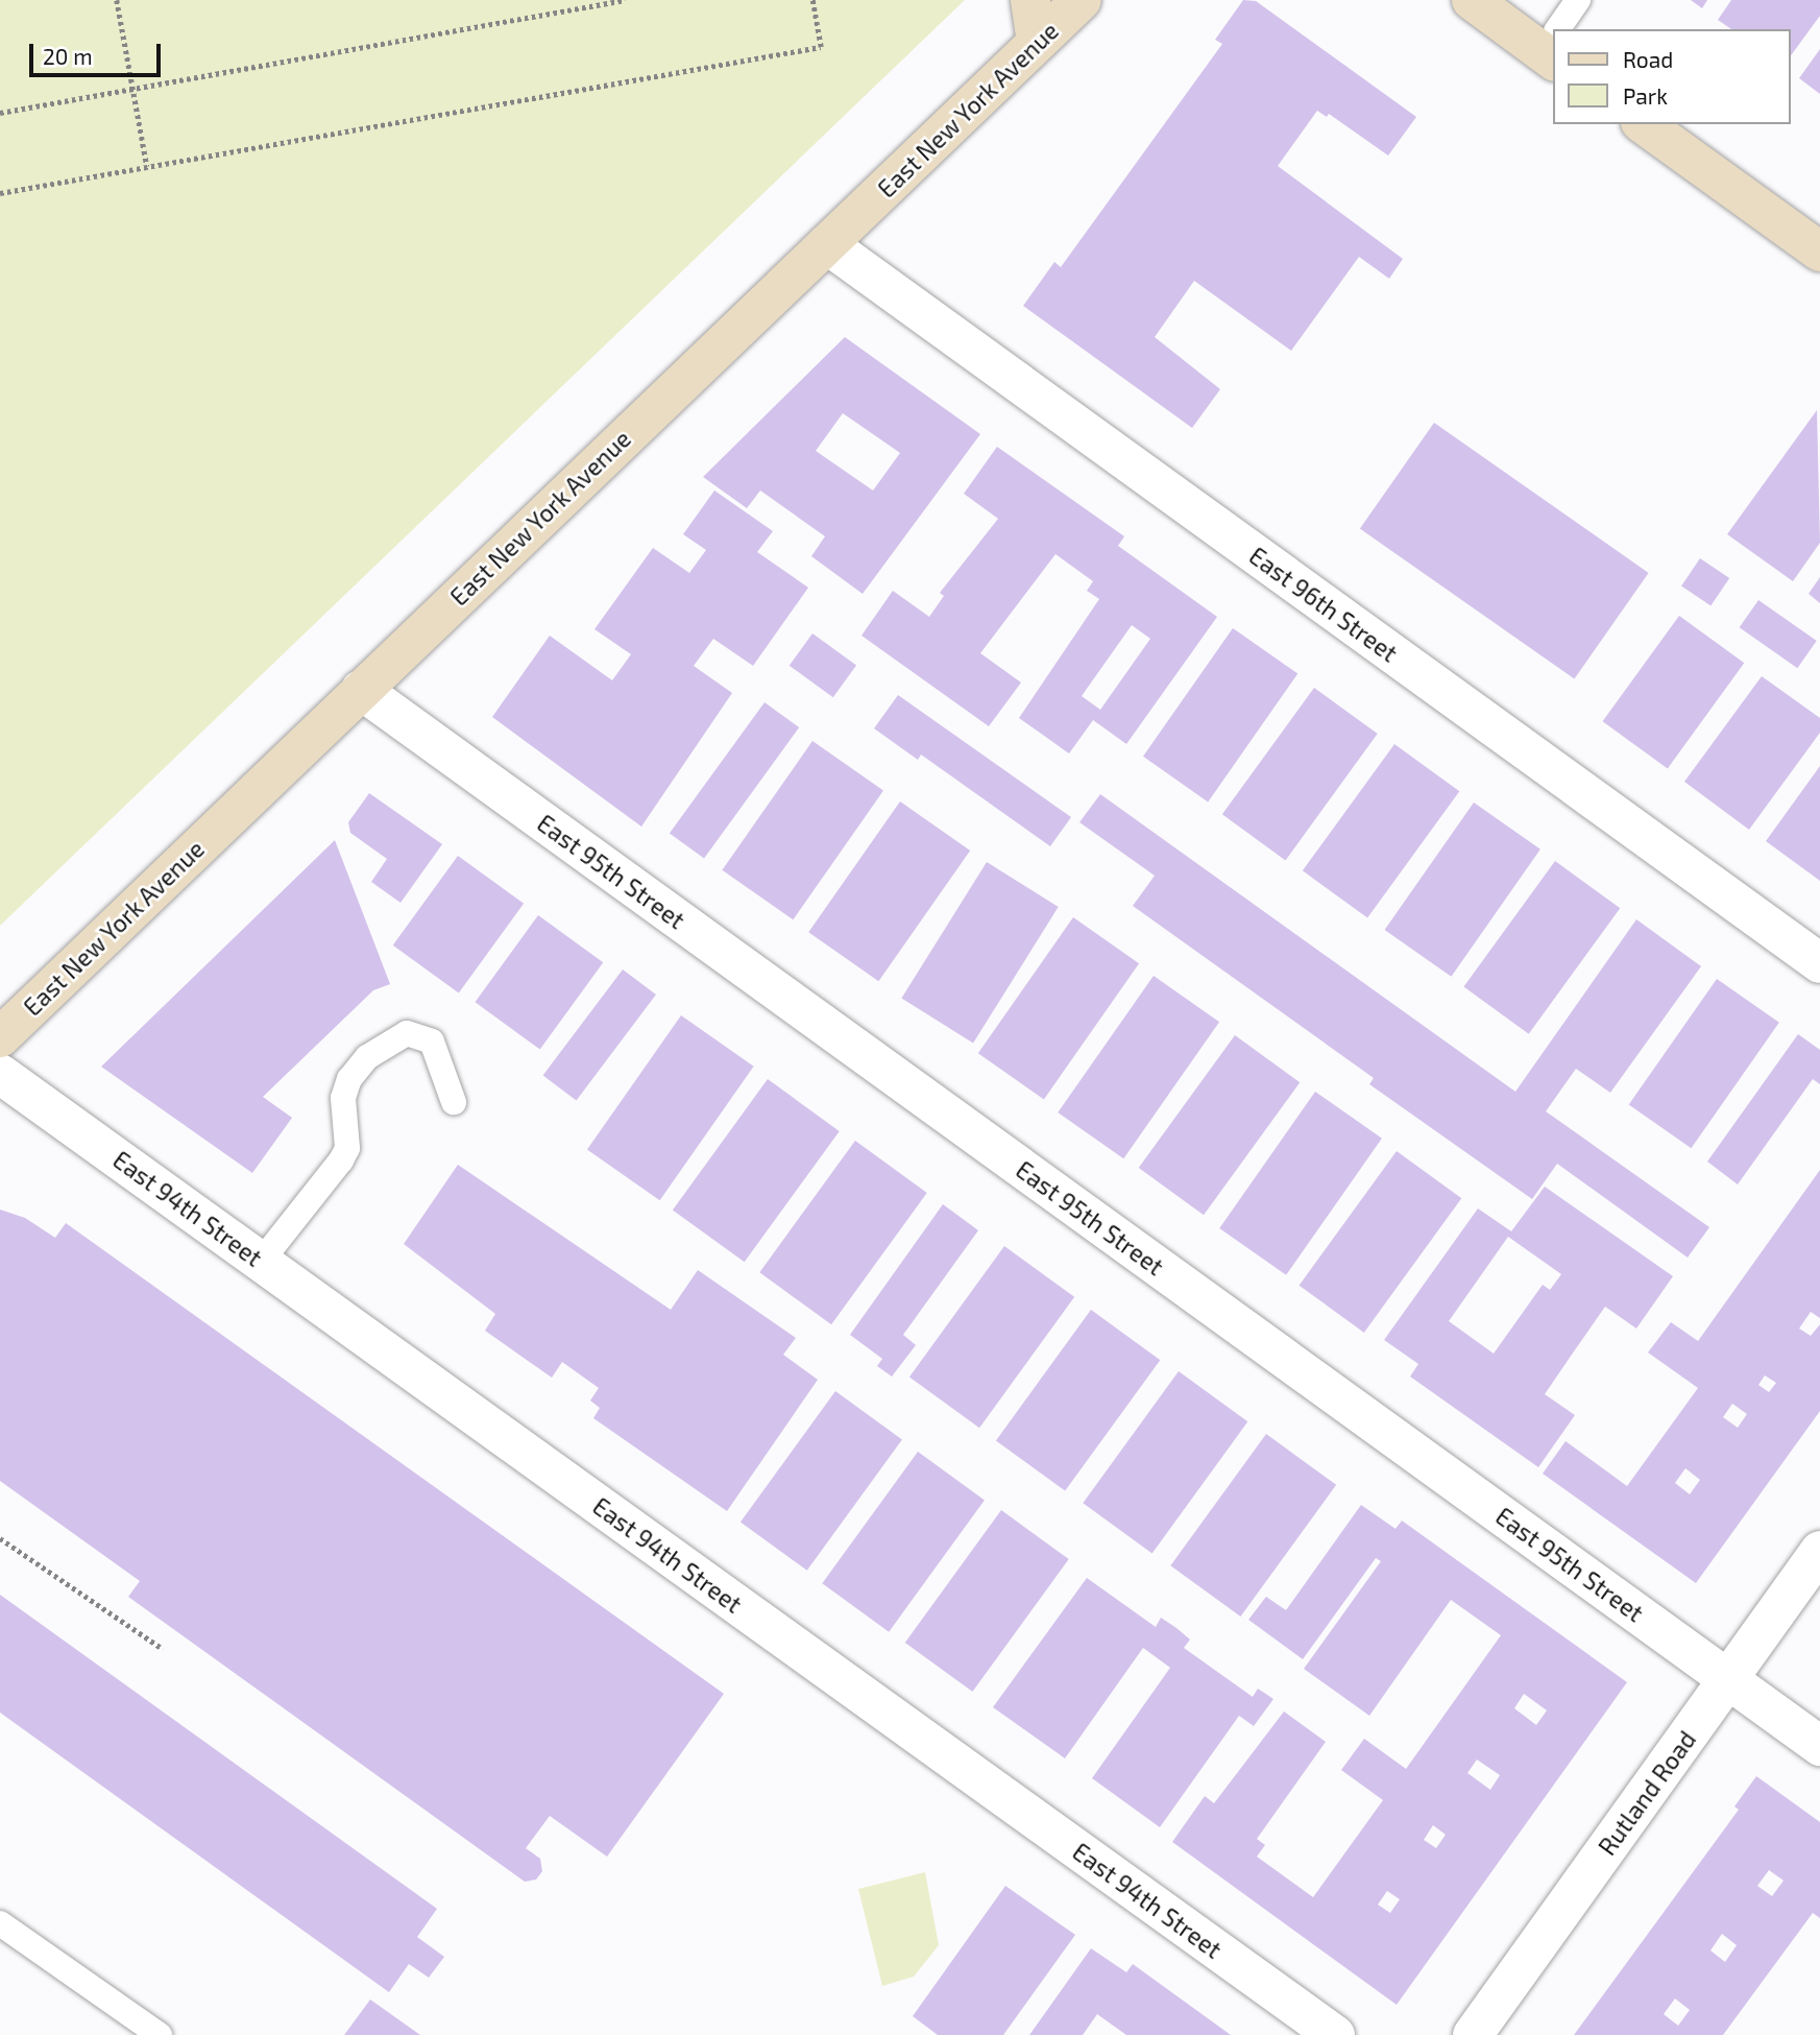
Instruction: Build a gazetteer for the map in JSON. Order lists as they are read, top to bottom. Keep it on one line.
{"streets":{"main road":["East New York Avenue"],"street":["East 96th Street","East 95th Street","East 94th Street","Rutland Road"]},"crossings":[["East New York Avenue","East 96th Street"],["East New York Avenue","East 95th Street"],["East 95th Street","Rutland Road"]],"legend":["Road","Park"],"scale_bar":"20 m"}
